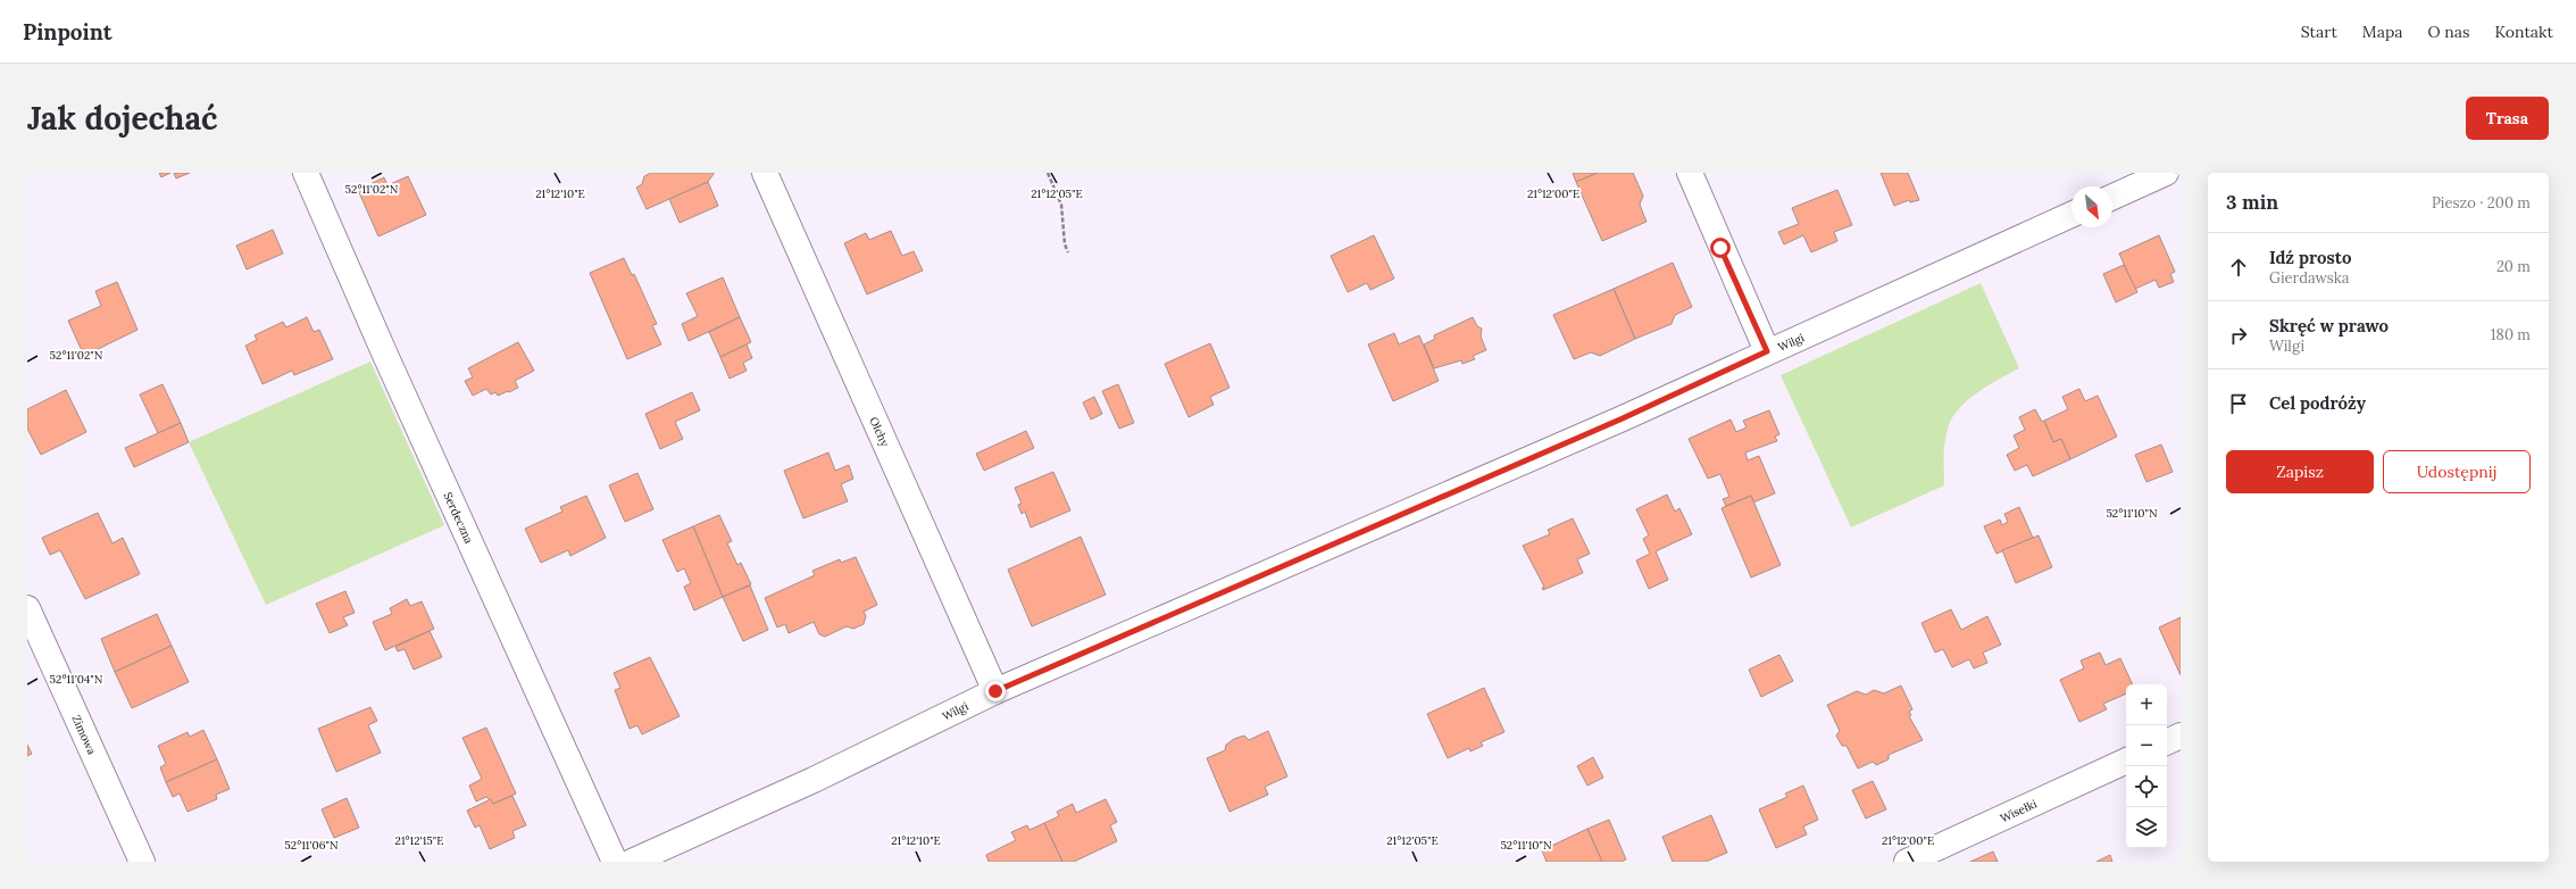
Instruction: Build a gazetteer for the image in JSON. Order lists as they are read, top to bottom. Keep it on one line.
{"streets":{"street":["Wilgi","Olchy","Serdeczna","Zimowa","Wisełki"]},"crossings":[["Wilgi","Olchy"]],"north":"bottom right","page":{"header":"Pinpoint","nav":["Start","Mapa","O nas","Kontakt"],"buttons":["Trasa",["Zapisz","Udostępnij"]],"title":"Jak dojechać","heading":["3 min","Pieszo · 200 m"],"list":[["Idź prosto","Gierdawska","20 m"],["Skręć w prawo","Wilgi","180 m"],"Cel podróży"],"map_buttons":["+","−"]},"coordinates":["52°11'02\"N","21°12'10\"E","21°12'05\"E","21°12'00\"E","52°11'10\"N","52°11'04\"N","21°12'15\"E","52°11'06\"N"]}
